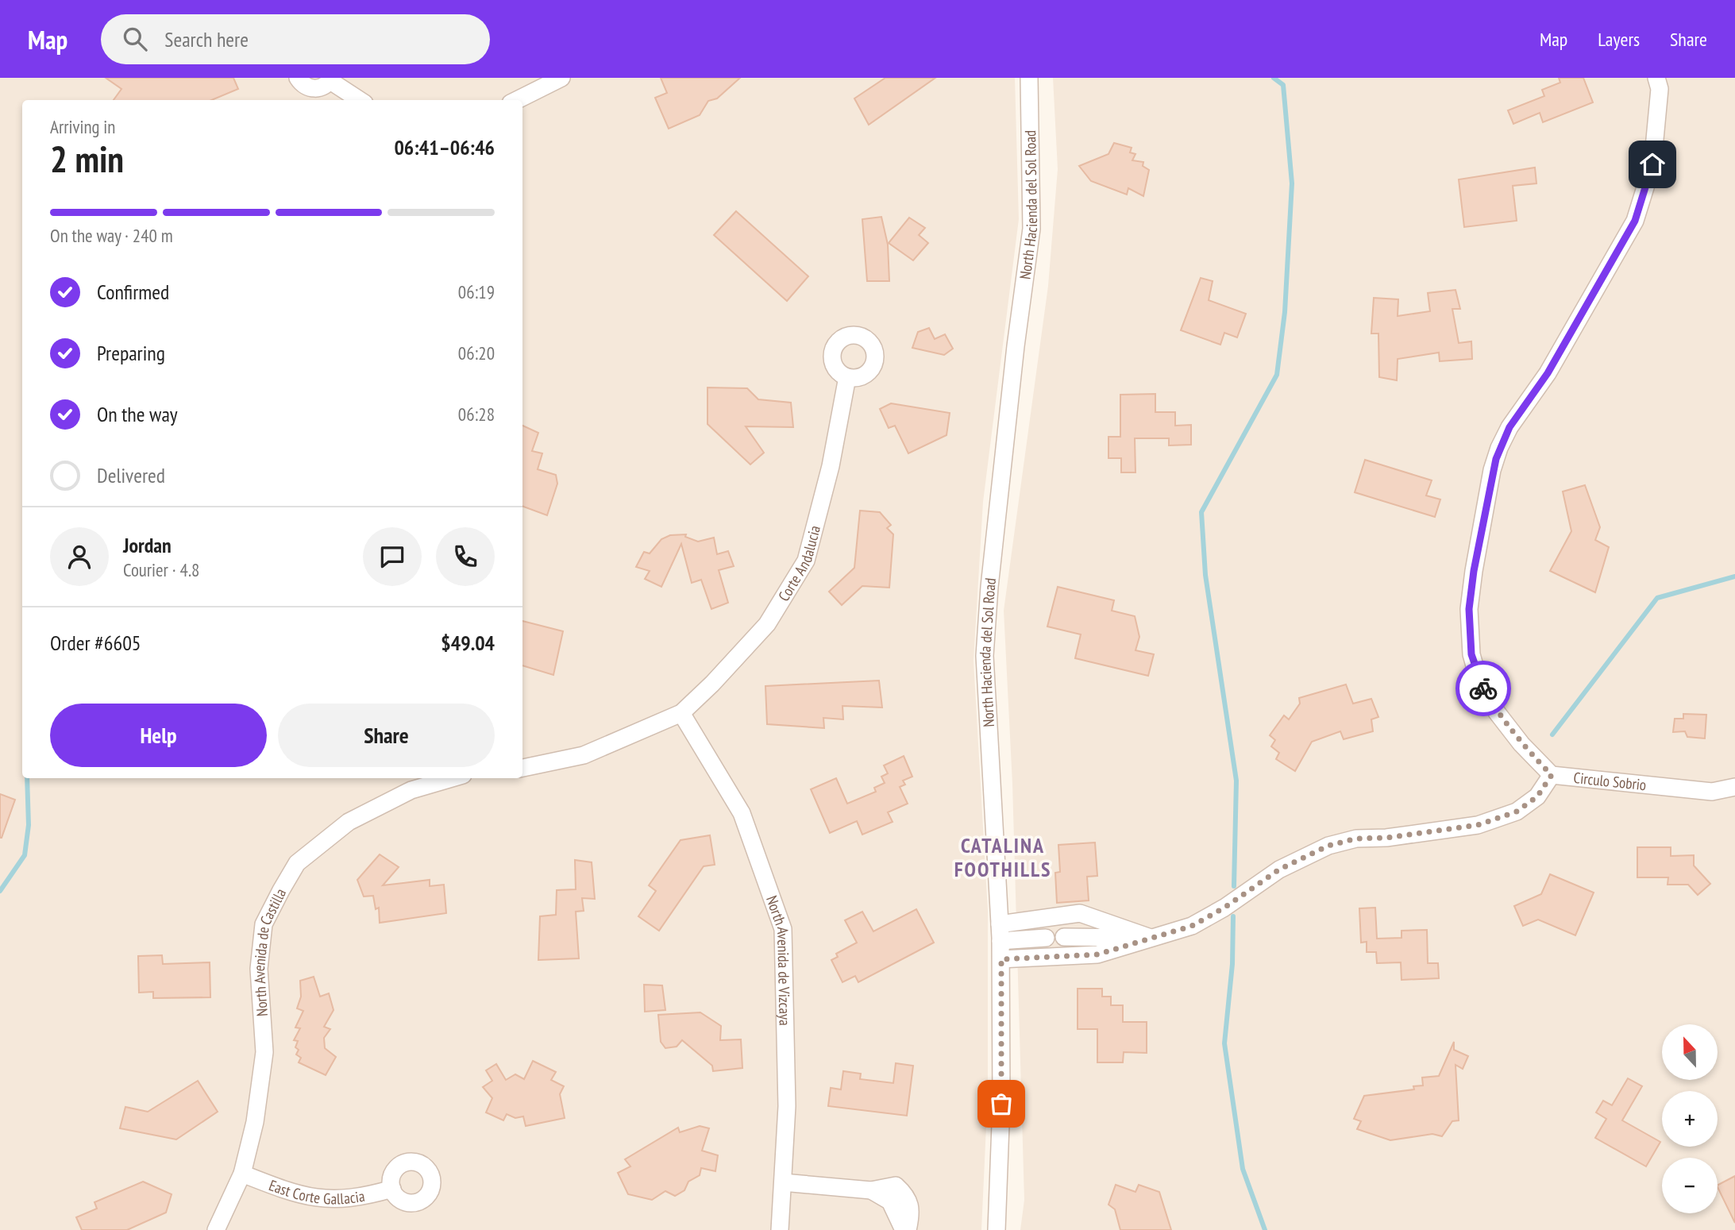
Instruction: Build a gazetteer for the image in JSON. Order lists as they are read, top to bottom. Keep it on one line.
{"streets":{"street":["North Hacienda del Sol Road","Corte Andalucia","Circulo Sobrio","North Avenida de Castilla","North Avenida de Vizcaya","East Corte Gallacia"]},"crossings":[["Corte Andalucia","North Avenida de Vizcaya"],["North Avenida de Castilla","East Corte Gallacia"]],"districts":["CATALINA FOOTHILLS"],"north":"top","page":{"header":"Map","search":"Search here","nav":["Map","Layers","Share"],"heading":["2 min","Arriving in","06:41–06:46"],"panel":["Jordan","Courier · 4.8","Order #6605","$49.04"],"bar":"On the way · 240 m","list":[["Confirmed","06:19"],["Preparing","06:20"],["On the way","06:28"],"Delivered"],"buttons":["Help","Share"],"map_buttons":["+","−"]}}
